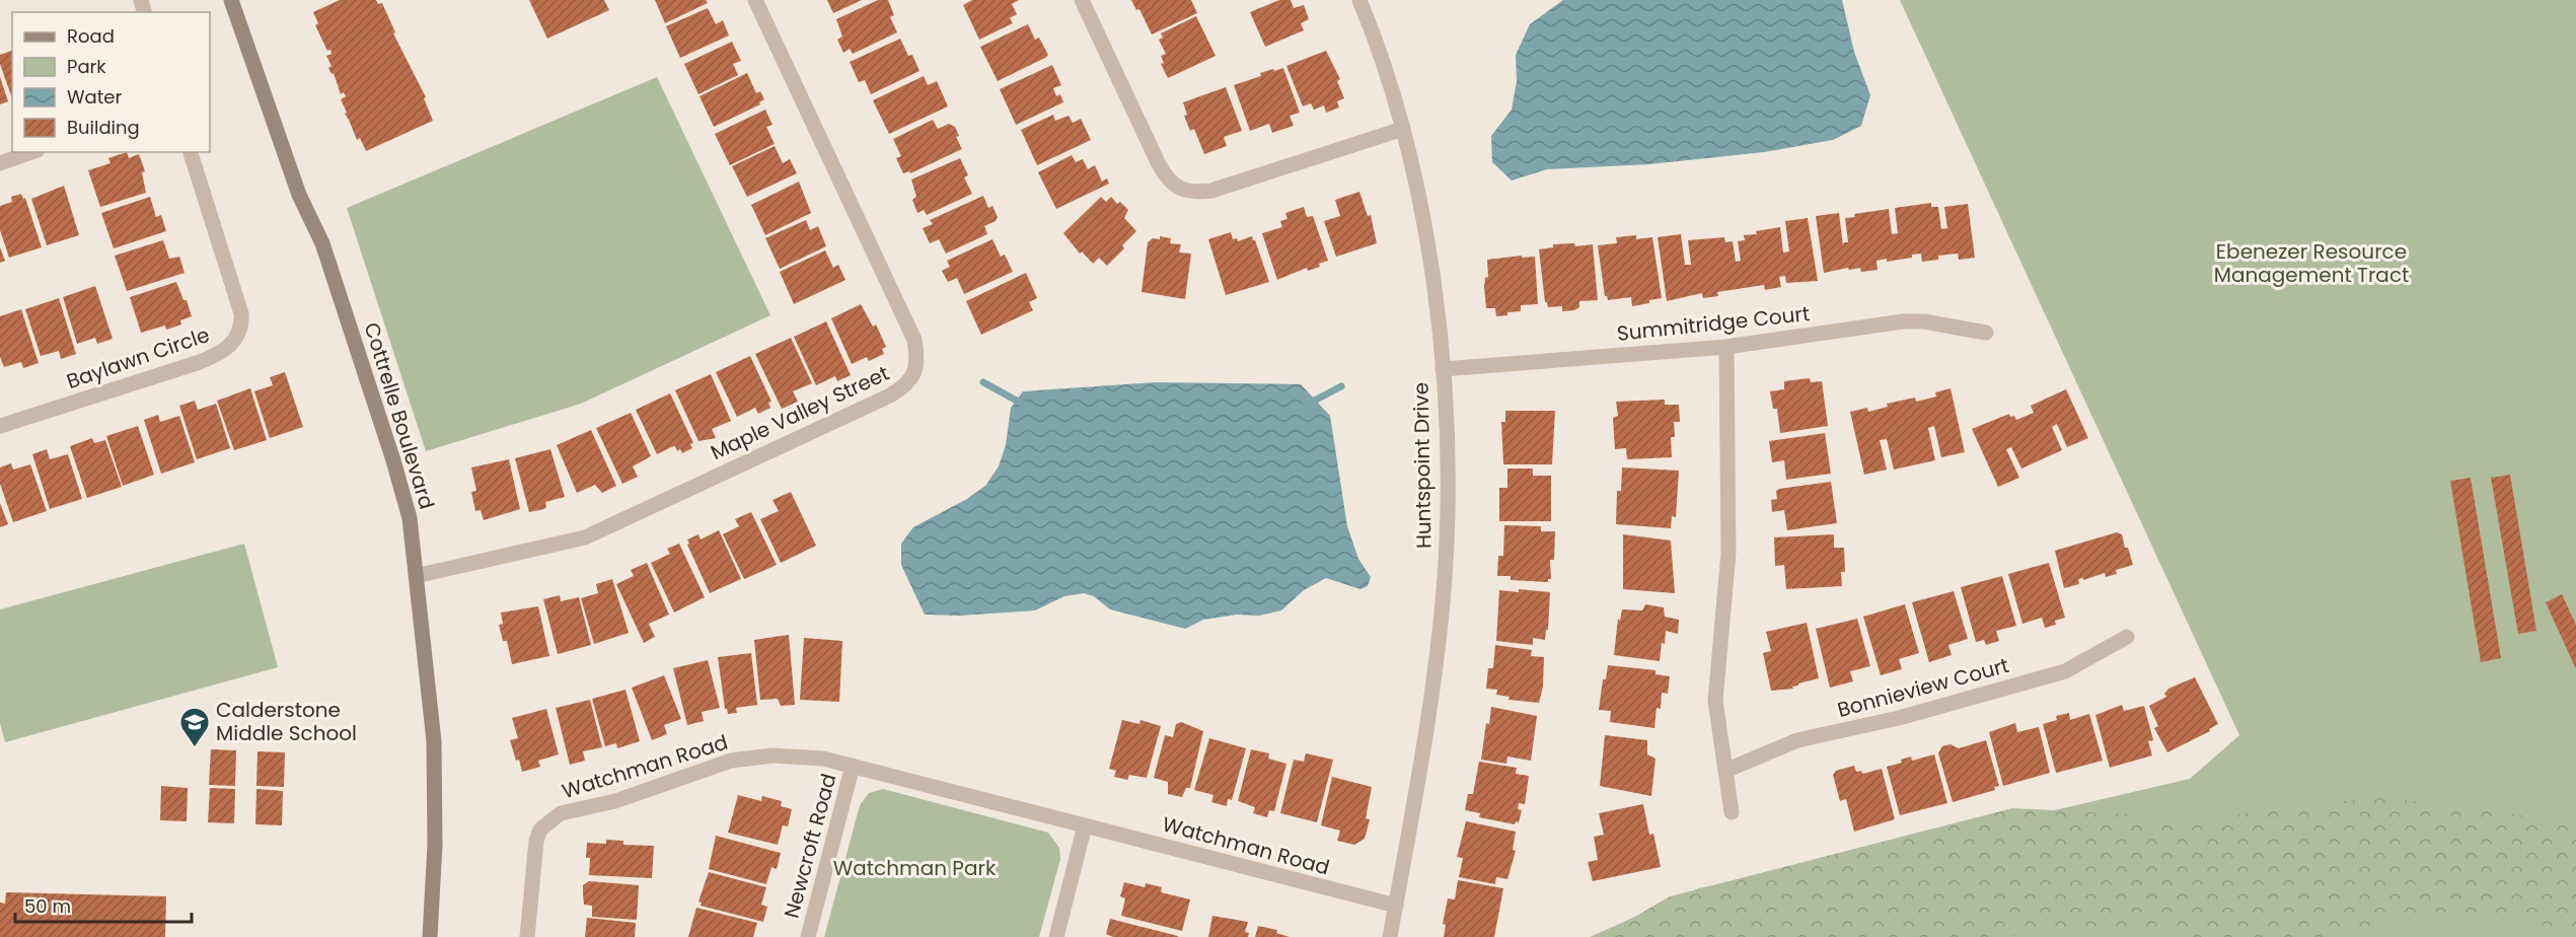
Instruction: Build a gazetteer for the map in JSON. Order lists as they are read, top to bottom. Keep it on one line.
{"streets":{"main road":["Cottrelle Boulevard"],"street":["Summitridge Court","Baylawn Circle","Maple Valley Street","Huntspoint Drive","Bonnieview Court","Watchman Road","Newcroft Road"]},"crossings":[["Summitridge Court","Huntspoint Drive"],["Maple Valley Street","Cottrelle Boulevard"],["Huntspoint Drive","Watchman Road"],["Watchman Road","Newcroft Road"]],"parks":["Ebenezer Resource Management Tract","Watchman Park"],"places":{"school or university":["Calderstone Middle School"]},"legend":["Road","Park","Water","Building"],"scale_bar":"50 m"}
